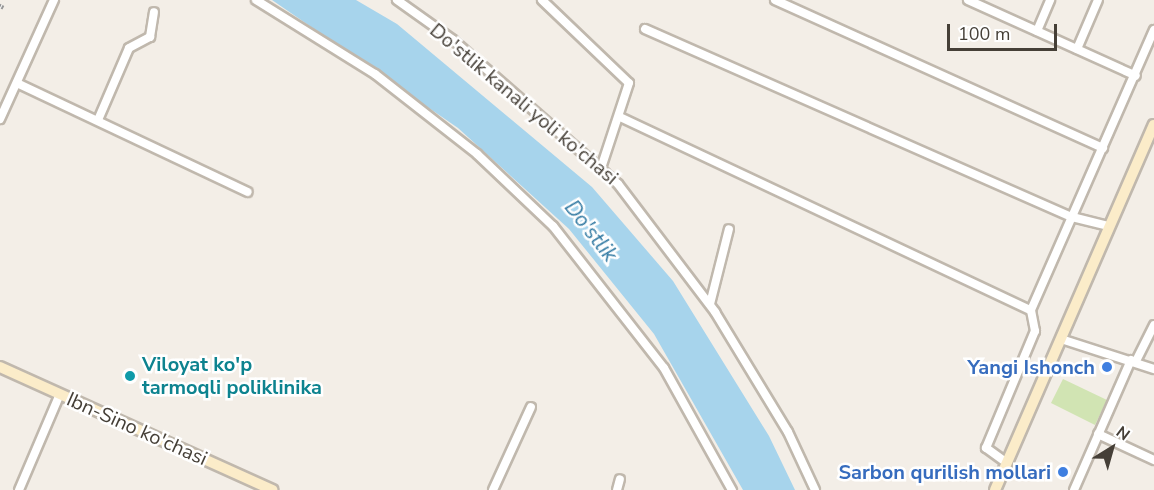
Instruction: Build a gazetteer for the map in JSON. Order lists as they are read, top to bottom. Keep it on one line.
{"streets":{"main road":["Ibn-Sino ko'chasi"],"street":["Do'stlik kanali yoli ko'chasi"]},"water":["Do'stlik"],"places":["Yangi Ishonch","Viloyat ko'p tarmoqli poliklinika","Sarbon qurilish mollari"],"scale_bar":"100 m","north":"top right"}
